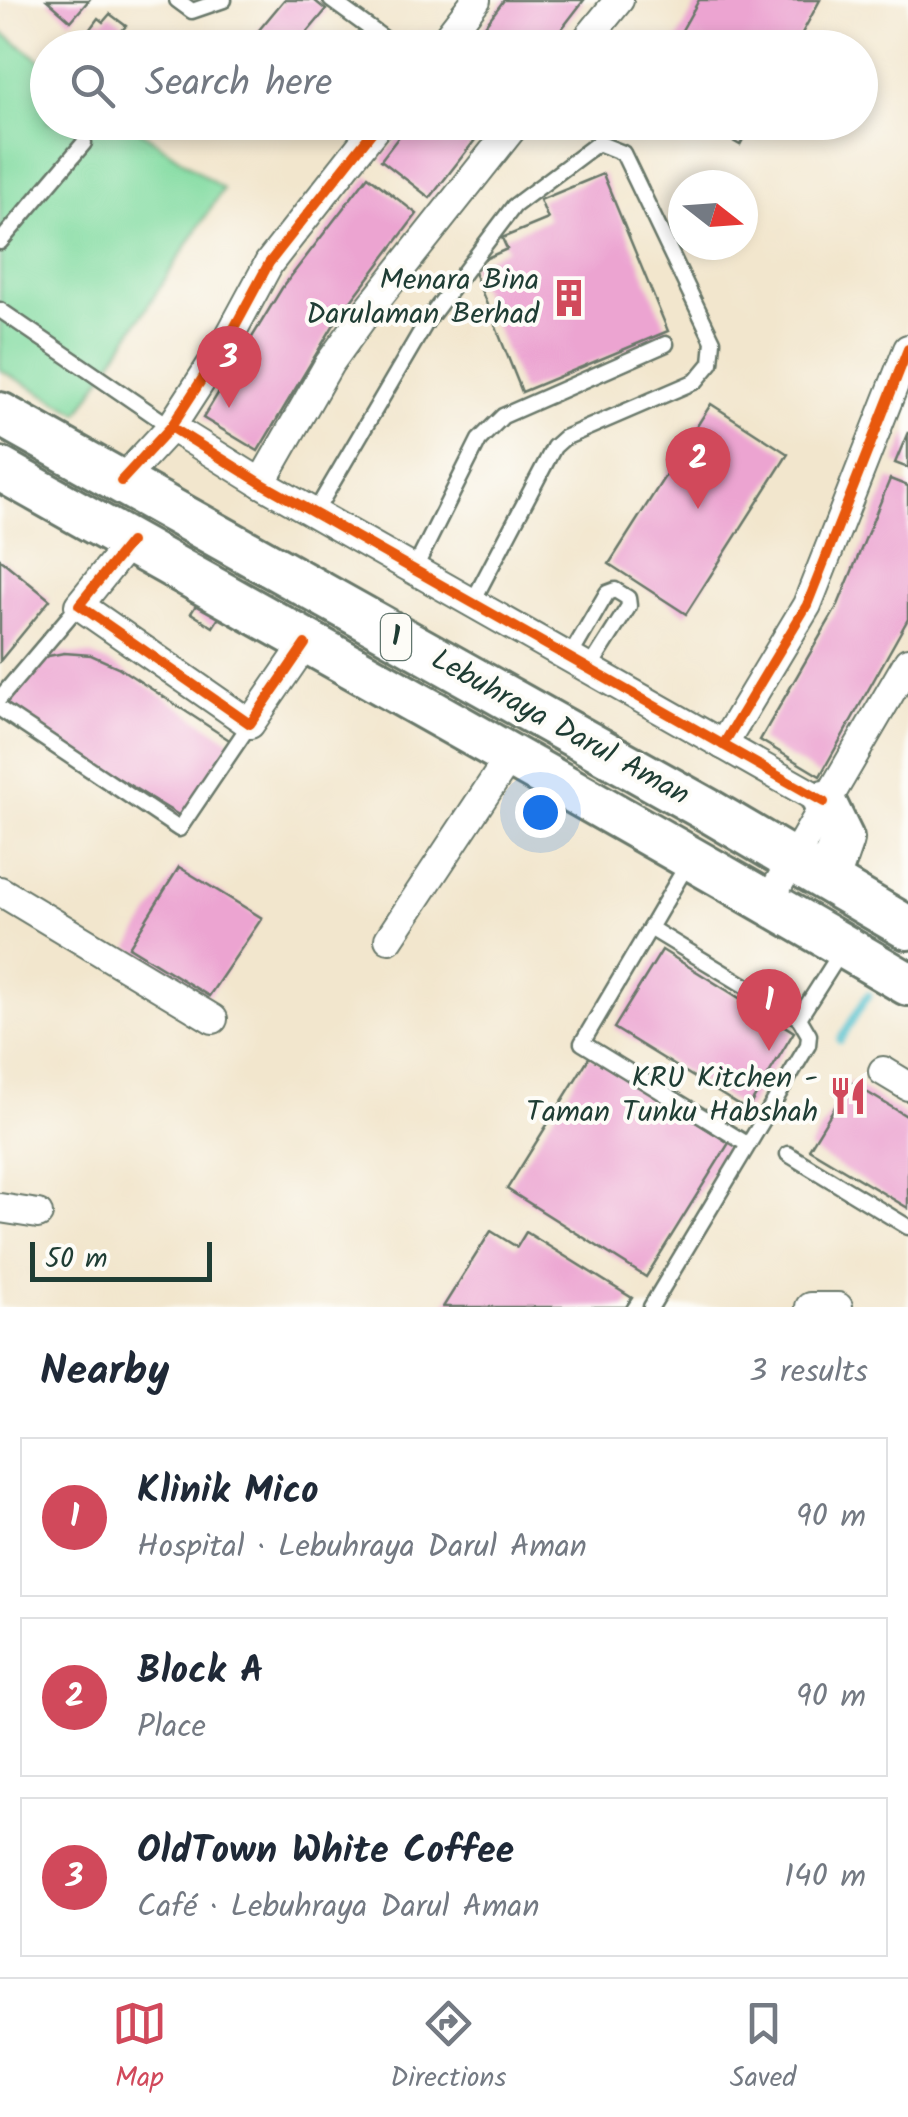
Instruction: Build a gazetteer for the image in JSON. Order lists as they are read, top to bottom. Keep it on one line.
{"streets":{"main road":["1","Lebuhraya Darul Aman"]},"places":{"building":["Menara Bina Darulaman Berhad"],"restaurant":["KRU Kitchen - Taman Tunku Habshah"]},"scale_bar":"50 m","north":"right","page":{"search":"Search here","pins":["3","2","1"],"scale":"50 m","heading":["Nearby","3 results"],"list":[{"mark":"1","name":"Klinik Mico","note":"Hospital · Lebuhraya Darul Aman","value":"90 m"},{"mark":"2","name":"Block A","note":"Place","value":"90 m"},{"mark":"3","name":"OldTown White Coffee","note":"Café · Lebuhraya Darul Aman","value":"140 m"}],"nav":["Map","Directions","Saved"]}}
